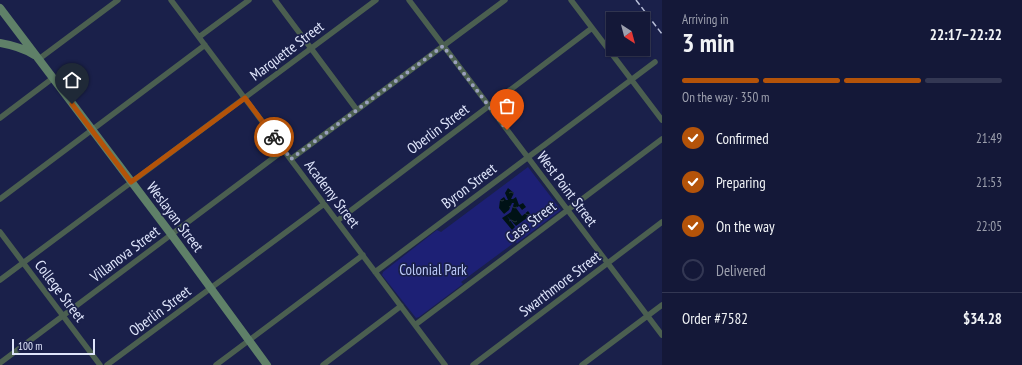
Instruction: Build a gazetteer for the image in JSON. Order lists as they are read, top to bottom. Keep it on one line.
{"streets":{"main road":["Weslayan Street"],"street":["Marquette Street","Oberlin Street","Byron Street","West Point Street","Academy Street","Case Street","Villanova Street","Swarthmore Street","College Street"]},"crossings":[["Marquette Street","Academy Street"],["Marquette Street","Weslayan Street"],["Marquette Street","College Street"],["Oberlin Street","West Point Street"],["Oberlin Street","Academy Street"],["Oberlin Street","Weslayan Street"],["Byron Street","West Point Street"],["Byron Street","Academy Street"],["West Point Street","Case Street"],["West Point Street","Swarthmore Street"],["Academy Street","Case Street"],["Academy Street","Villanova Street"],["Weslayan Street","Villanova Street"],["Villanova Street","College Street"]],"parks":["Colonial Park"],"scale_bar":"100 m","north":"bottom right","page":{"heading":["3 min","Arriving in","22:17–22:22"],"panel":["Order #7582","$34.28"],"bar":"On the way · 350 m","list":[["Confirmed","21:49"],["Preparing","21:53"],["On the way","22:05"],"Delivered"],"scale":"100 m"}}
